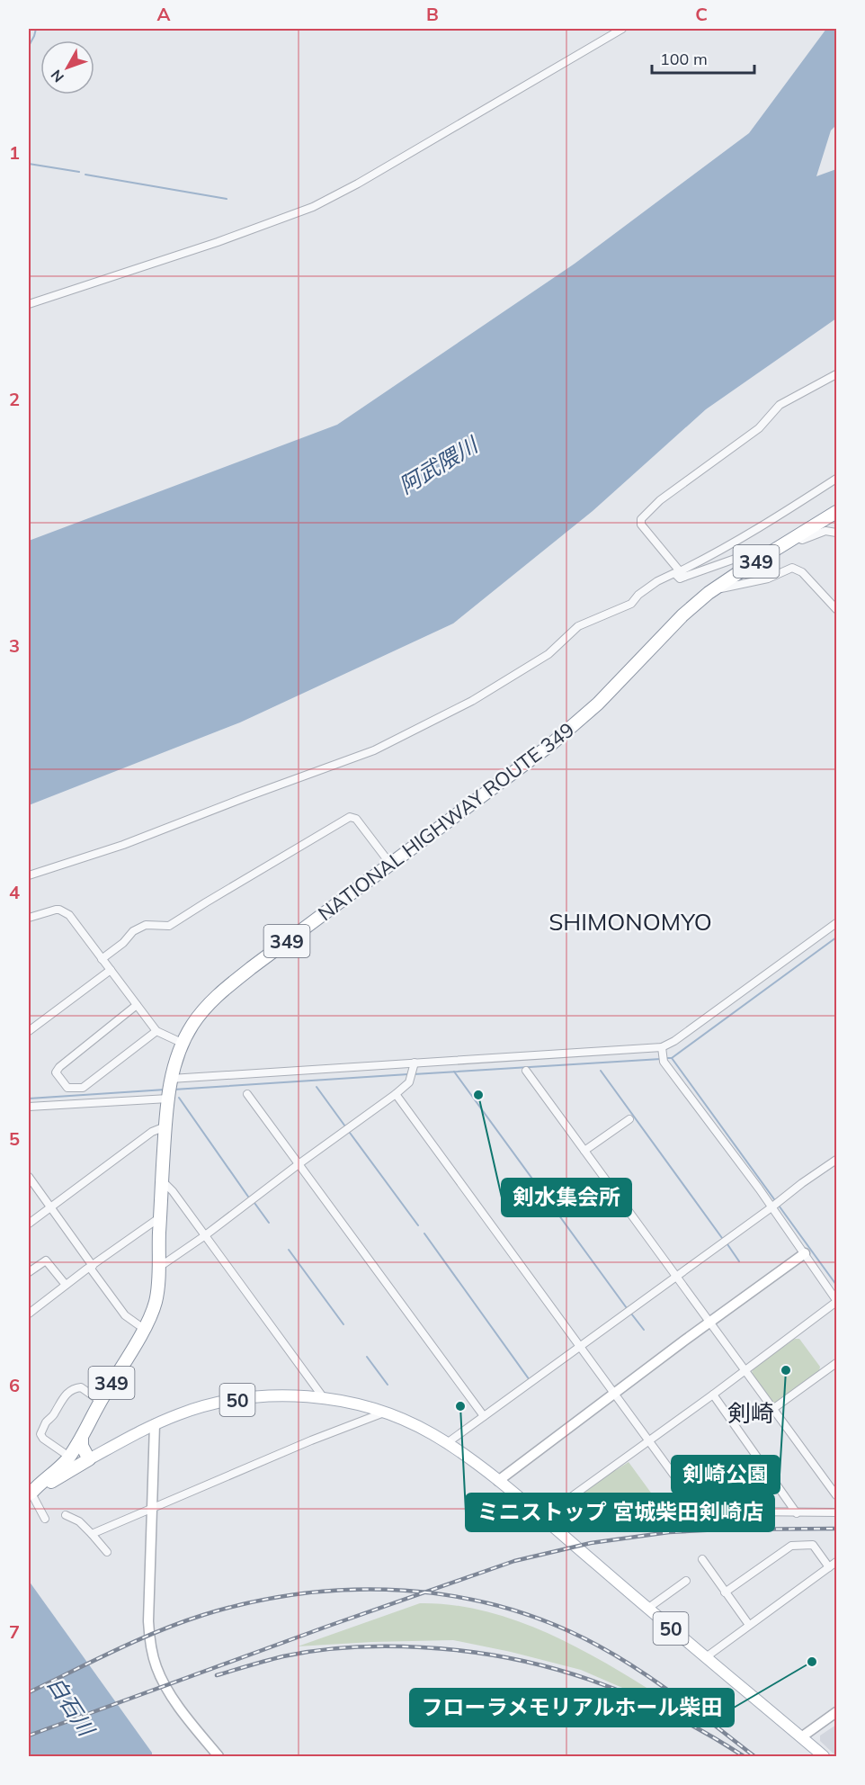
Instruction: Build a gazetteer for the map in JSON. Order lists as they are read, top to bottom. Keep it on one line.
{"streets":{"highway":["349","NATIONAL HIGHWAY ROUTE 349"],"main road":["50"]},"crossings":[["349","NATIONAL HIGHWAY ROUTE 349"]],"districts":["SHIMONOMYO","剣崎"],"water":["阿武隈川","白石川"],"places":["剣水集会所","剣崎公園","ミニストップ 宮城柴田剣崎店","フローラメモリアルホール柴田"],"scale_bar":"100 m","north":"bottom left","grid":{"columns":["A","B","C"],"rows":["1","2","3","4","5","6","7"]}}
